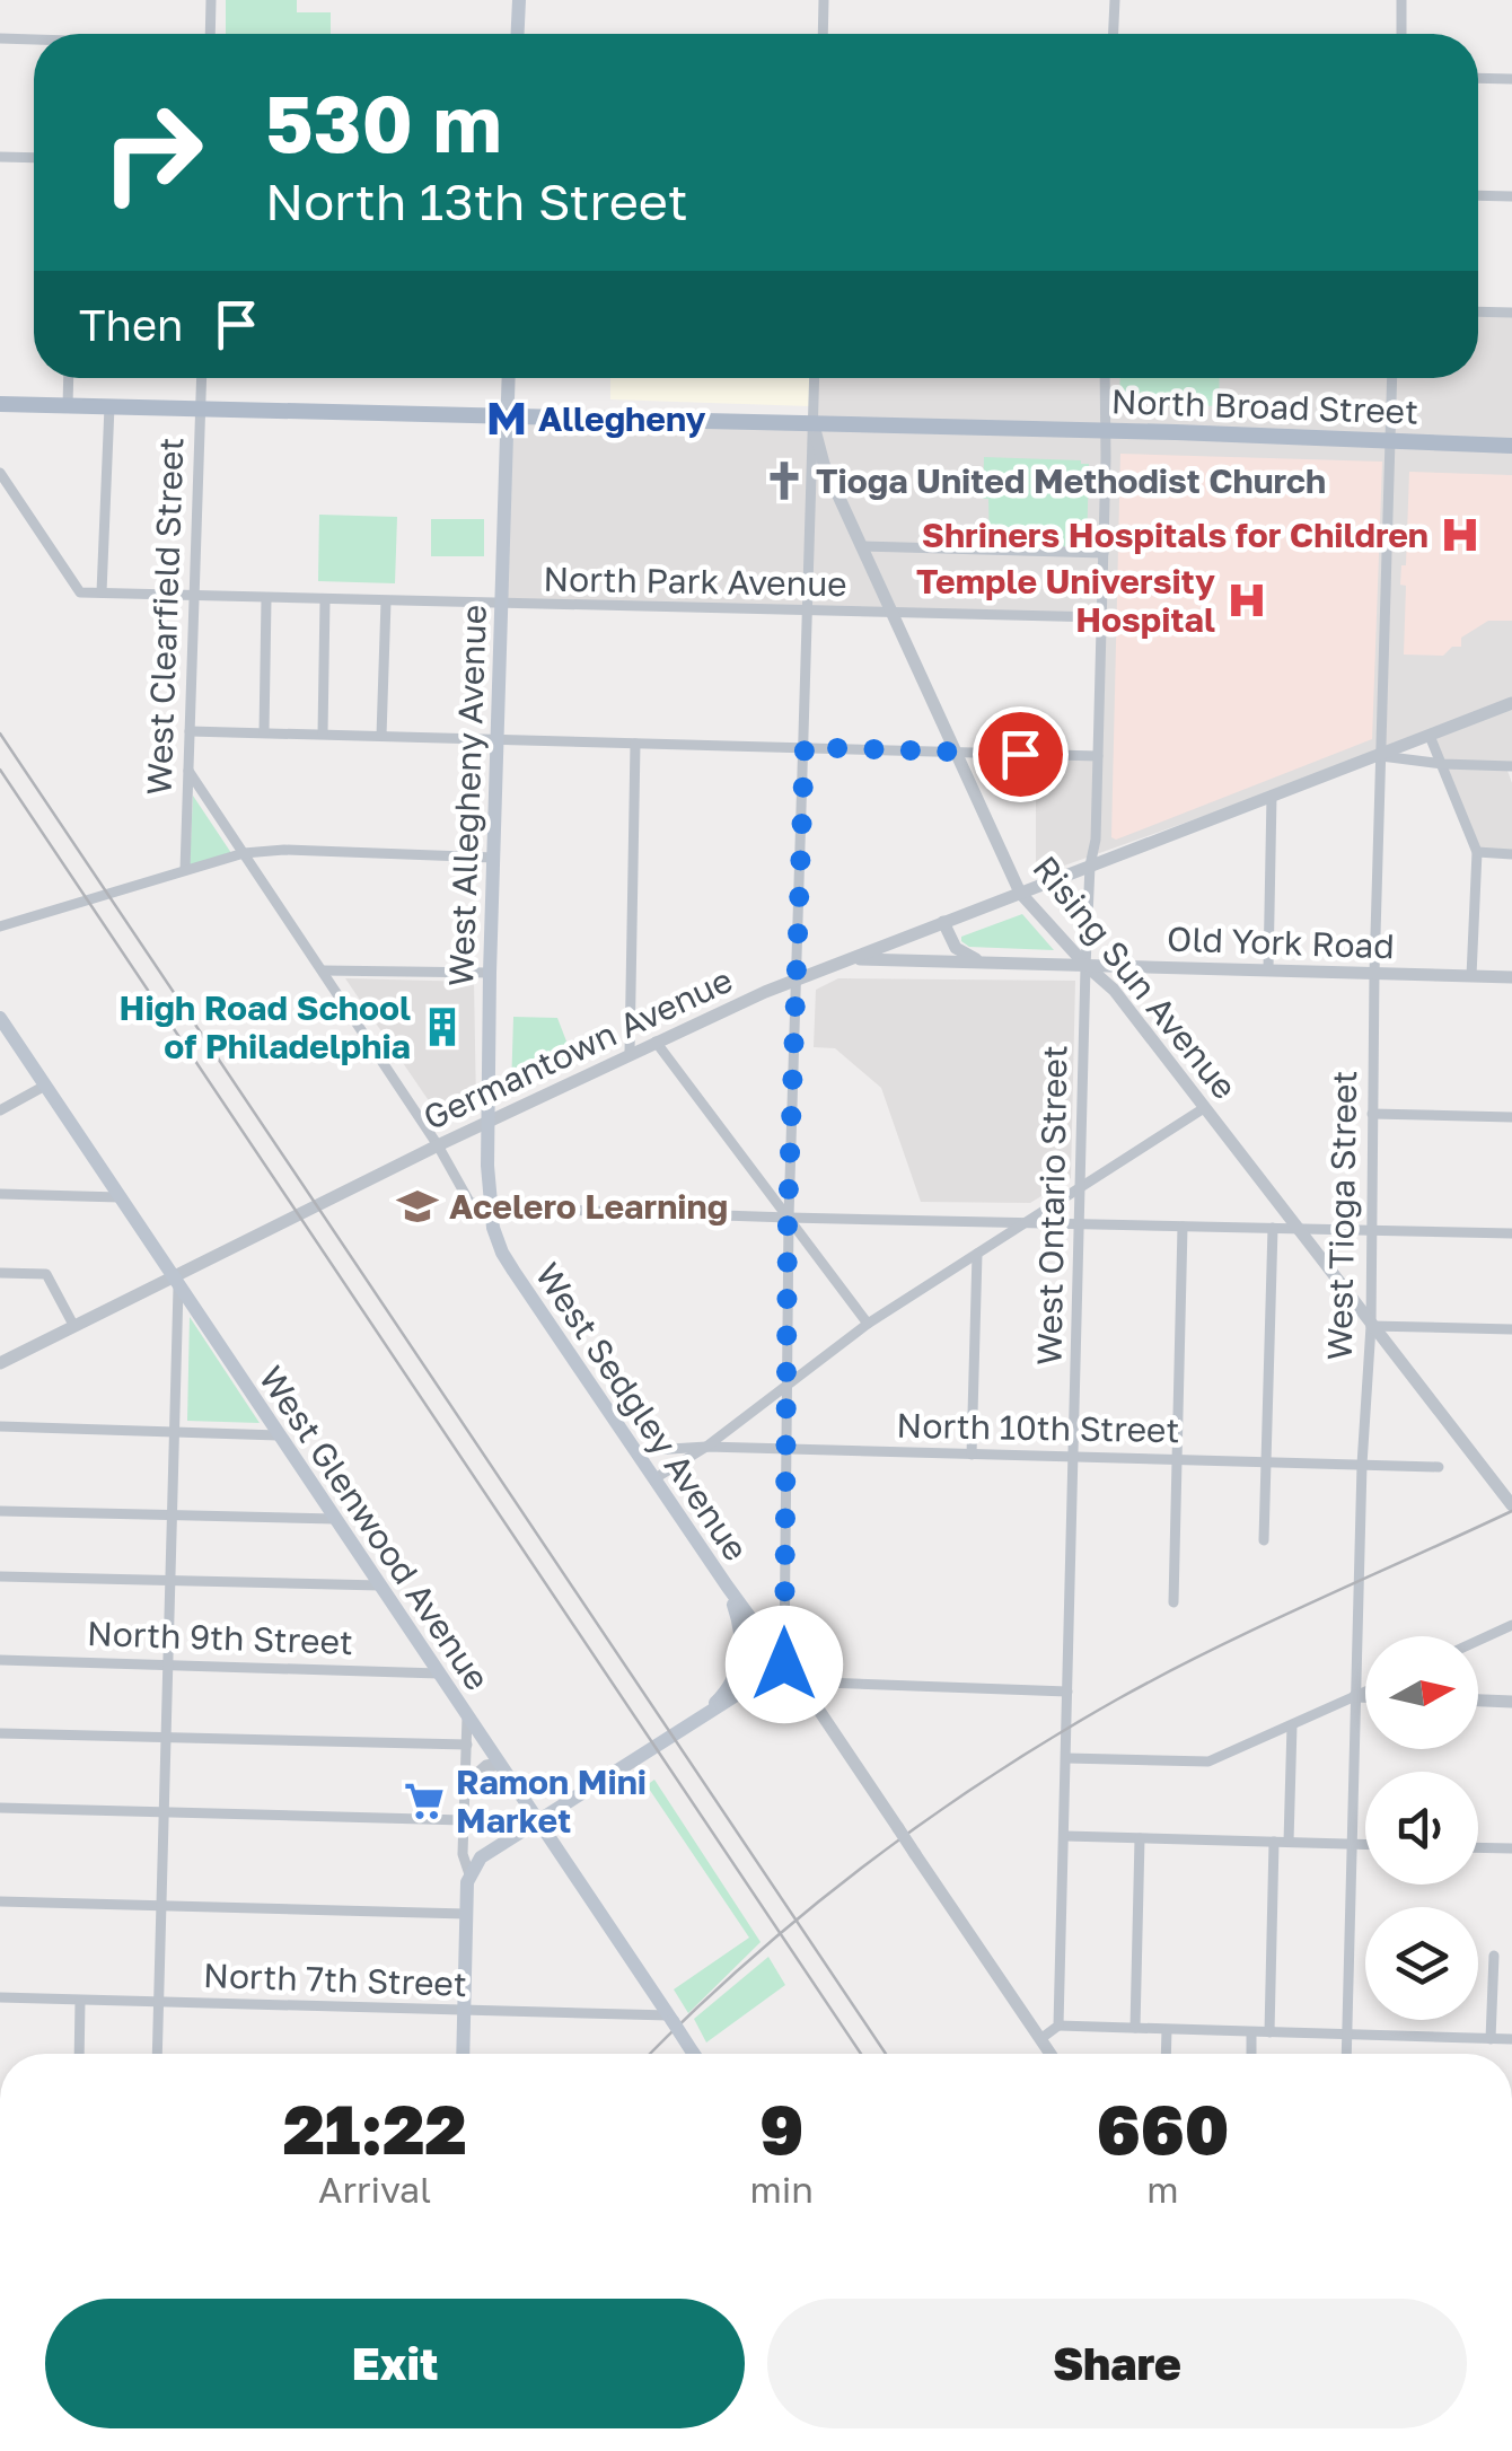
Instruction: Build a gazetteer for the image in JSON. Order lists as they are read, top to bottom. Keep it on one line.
{"streets":{"main road":["North Broad Street","West Allegheny Avenue","West Sedgley Avenue","West Glenwood Avenue"],"street":["North Park Avenue","West Clearfield Street","Old York Road","Rising Sun Avenue","Germantown Avenue","West Ontario Street","West Tioga Street","North 10th Street","North 9th Street","North 7th Street"]},"crossings":[["North Broad Street","West Clearfield Street"],["North Broad Street","West Allegheny Avenue"],["North Broad Street","Rising Sun Avenue"],["North Broad Street","West Ontario Street"],["North Broad Street","West Tioga Street"],["North Park Avenue","West Clearfield Street"],["North Park Avenue","West Allegheny Avenue"],["North Park Avenue","Rising Sun Avenue"],["North Park Avenue","West Ontario Street"],["West Allegheny Avenue","Germantown Avenue"],["West Allegheny Avenue","West Sedgley Avenue"],["Old York Road","Rising Sun Avenue"],["Old York Road","Germantown Avenue"],["Old York Road","West Ontario Street"],["Old York Road","West Tioga Street"],["Rising Sun Avenue","Germantown Avenue"],["Rising Sun Avenue","West Ontario Street"],["Rising Sun Avenue","West Tioga Street"],["Germantown Avenue","West Ontario Street"],["Germantown Avenue","West Tioga Street"],["Germantown Avenue","West Glenwood Avenue"],["West Ontario Street","North 10th Street"],["West Tioga Street","North 10th Street"],["West Sedgley Avenue","North 10th Street"],["West Glenwood Avenue","North 9th Street"],["West Glenwood Avenue","North 7th Street"]],"places":{"metro station":["Allegheny"],"church":["Tioga United Methodist Church"],"hospital":["Shriners Hospitals for Children","Temple University Hospital"],"building":["High Road School of Philadelphia"],"school or university":["Acelero Learning"],"supermarket":["Ramon Mini Market"]},"north":"right","page":{"turn":["530 m","North 13th Street"],"then":"Then","eta":["21:22","Arrival","9","min","660","m"],"buttons":["Exit","Share"]}}
